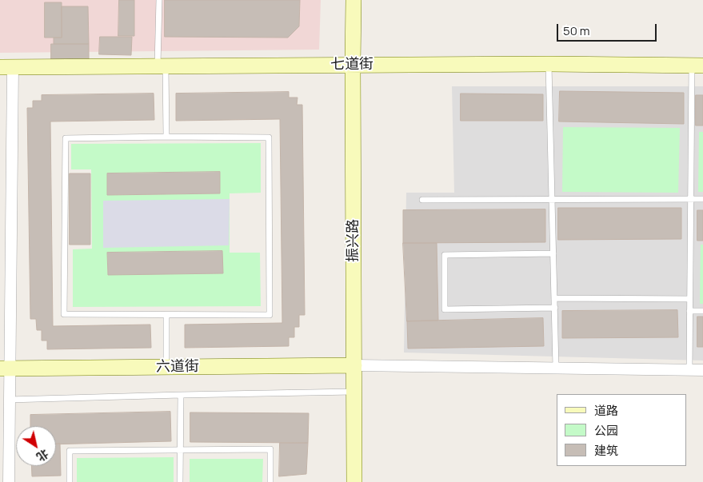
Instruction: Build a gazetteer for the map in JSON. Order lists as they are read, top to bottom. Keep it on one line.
{"streets":{"street":["七道街","振兴路","六道街"]},"crossings":[["七道街","振兴路"],["振兴路","六道街"]],"legend":["道路","公园","建筑"],"scale_bar":"50 m","north":"bottom right"}
